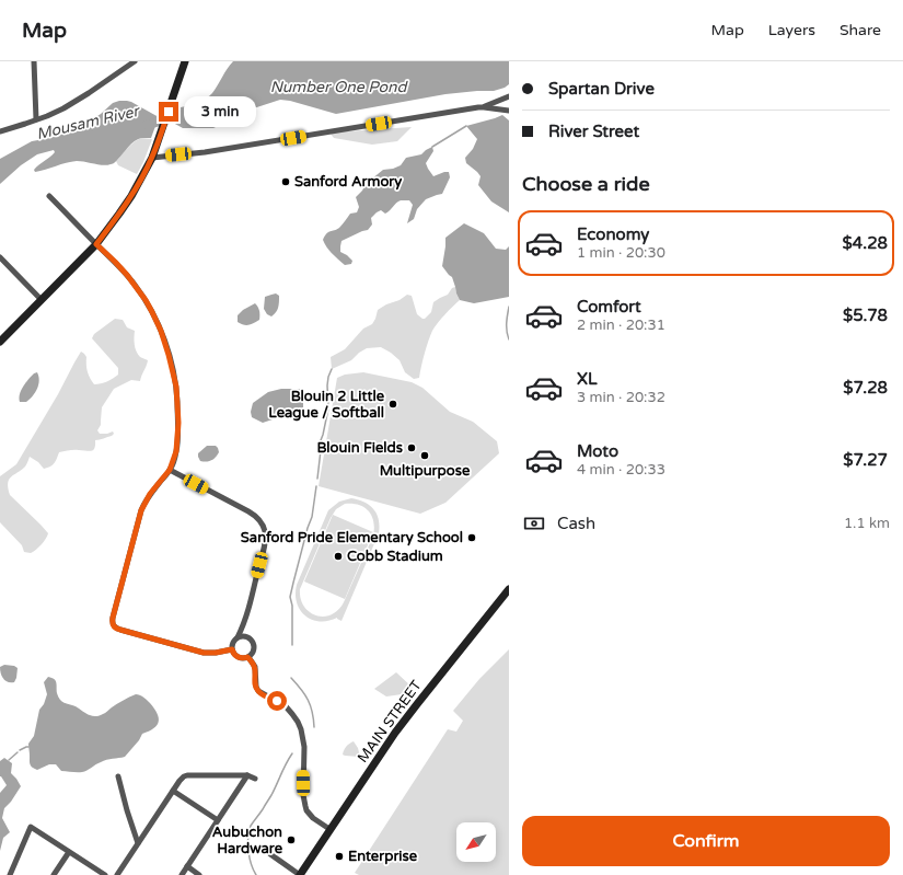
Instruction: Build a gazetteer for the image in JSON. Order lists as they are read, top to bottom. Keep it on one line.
{"streets":{"main road":["MAIN STREET"]},"water":["Number One Pond","Mousam River"],"places":["Sanford Armory","Blouin 2 Little League / Softball","Blouin Fields","Multipurpose","Sanford Pride Elementary School","Cobb Stadium","Aubuchon Hardware","Enterprise"],"north":"bottom left","page":{"header":"Map","nav":["Map","Layers","Share"],"banner":["Spartan Drive","River Street"],"bubble":"3 min","heading":"Choose a ride","list":[{"name":"Economy","note":"1 min · 20:30","value":"$4.28"},{"name":"Comfort","note":"2 min · 20:31","value":"$5.78"},{"name":"XL","note":"3 min · 20:32","value":"$7.28"},{"name":"Moto","note":"4 min · 20:33","value":"$7.27"}],"pay":["Cash","1.1 km"],"buttons":"Confirm"}}
